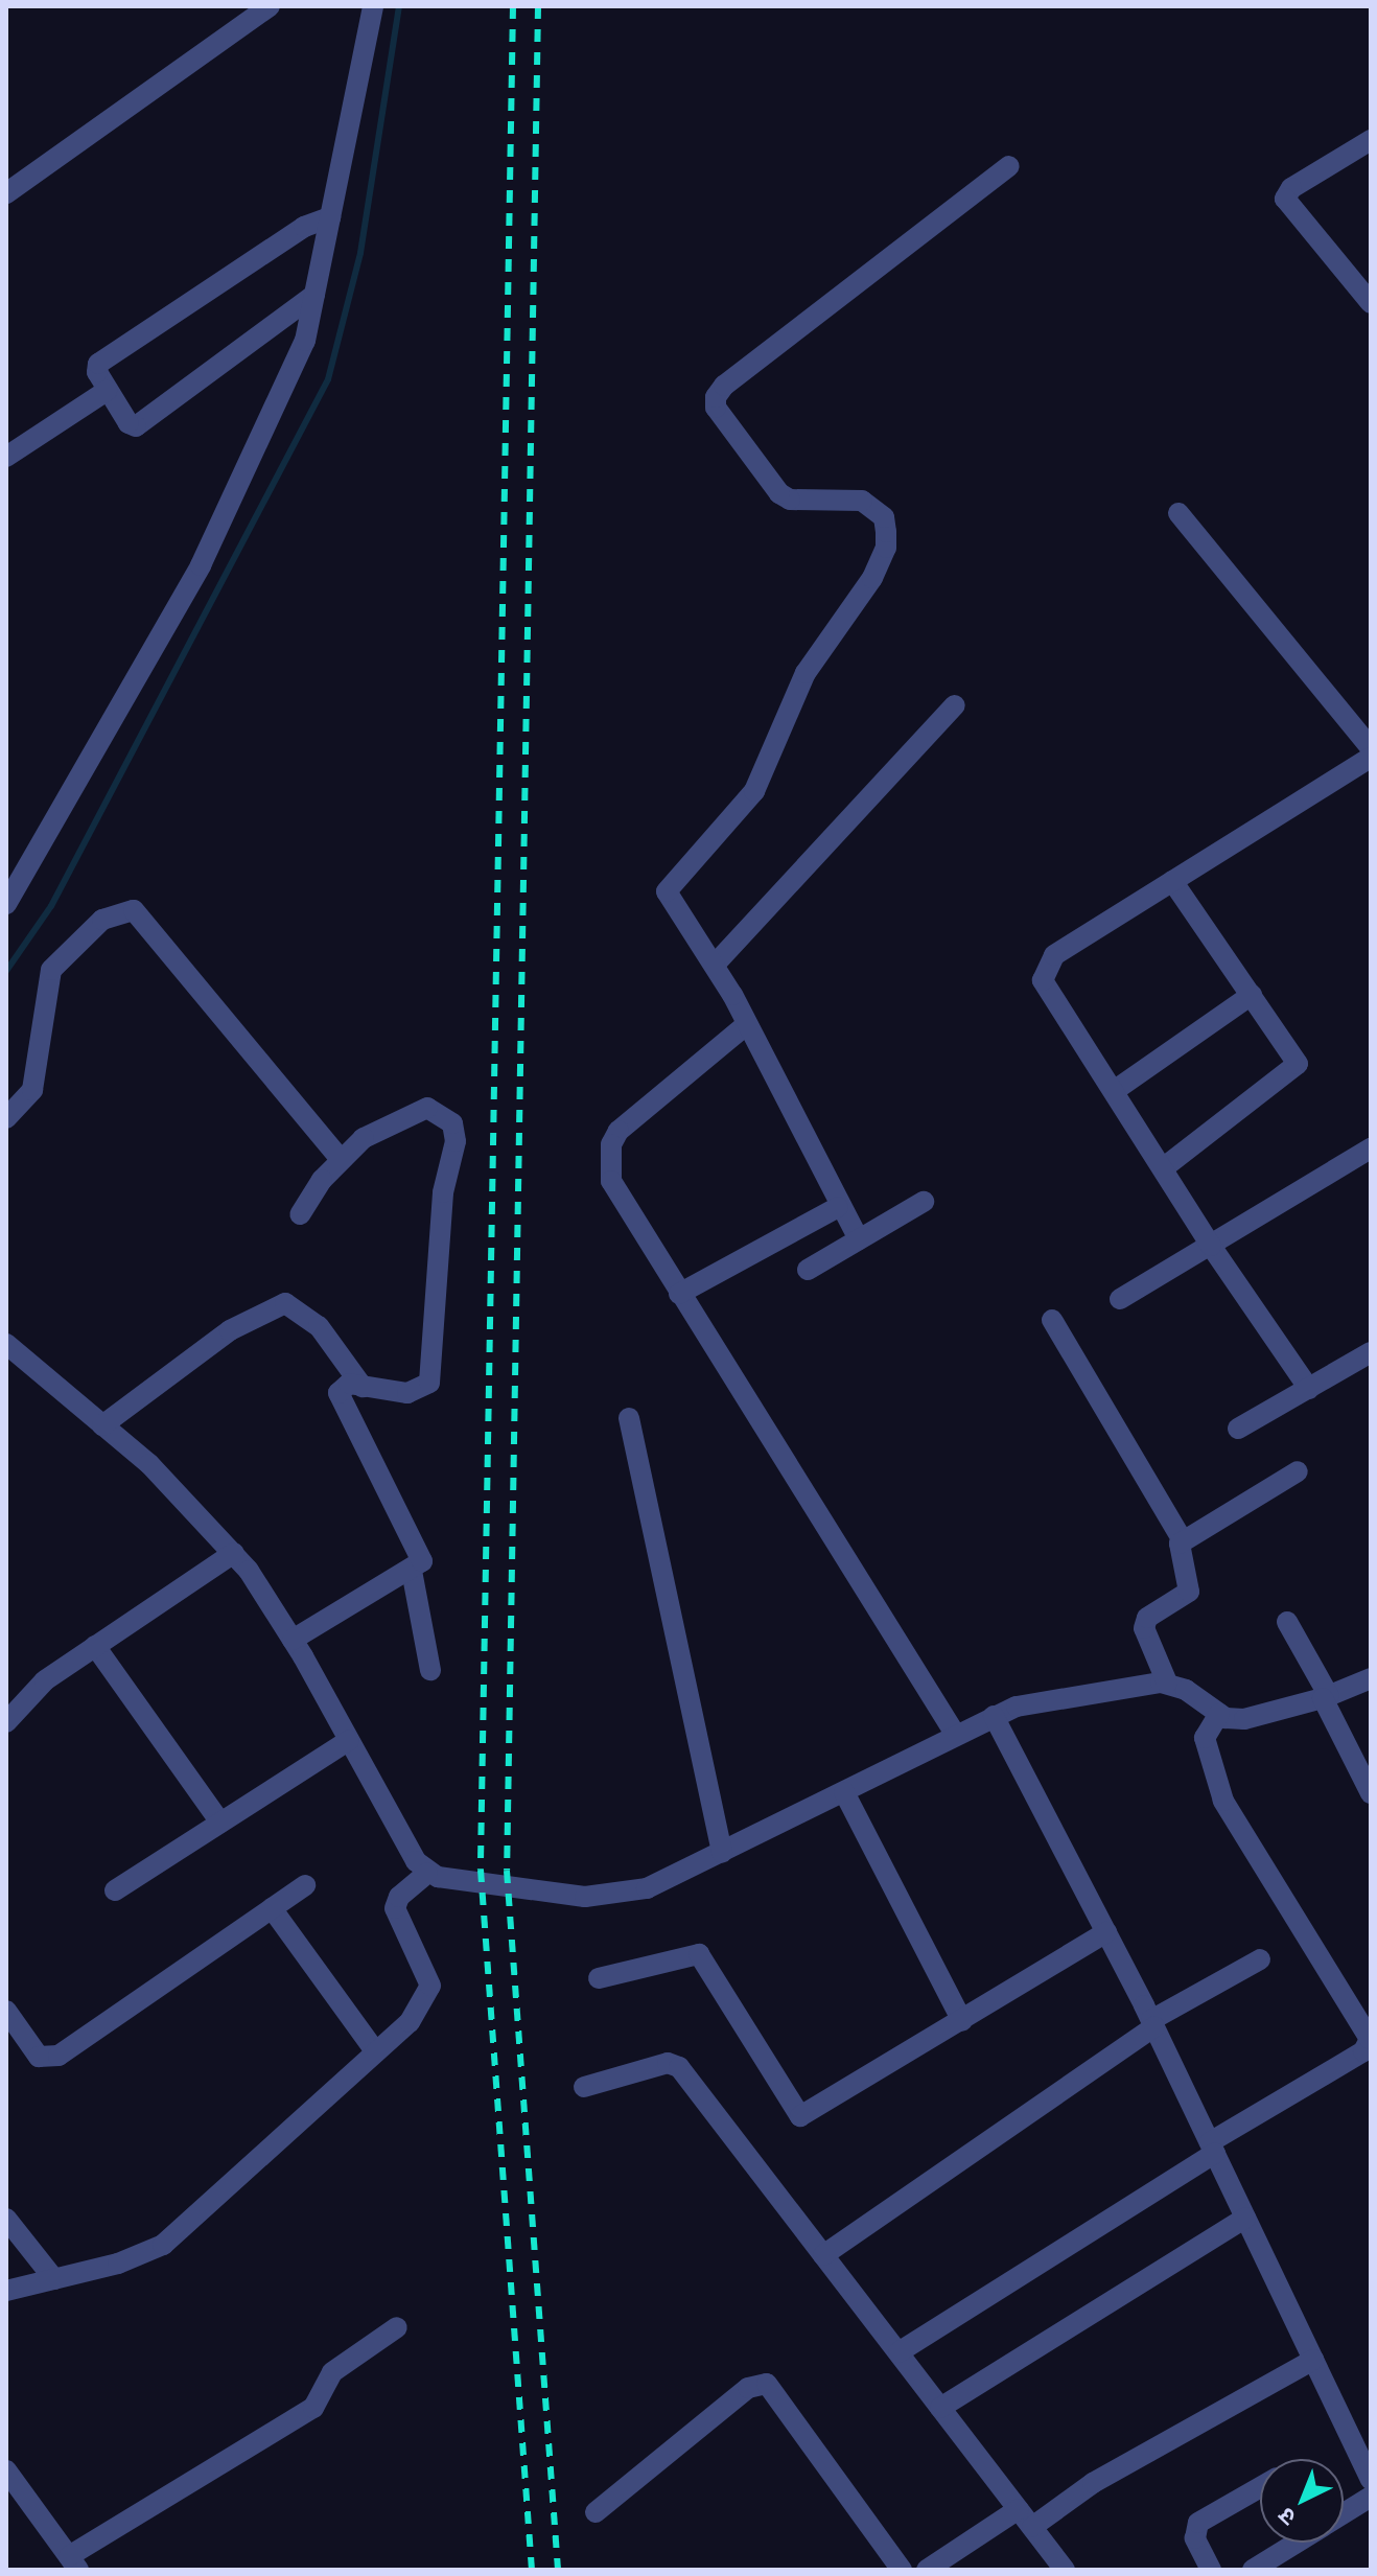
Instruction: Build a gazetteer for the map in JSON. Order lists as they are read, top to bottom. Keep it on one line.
{"north":"bottom left"}
